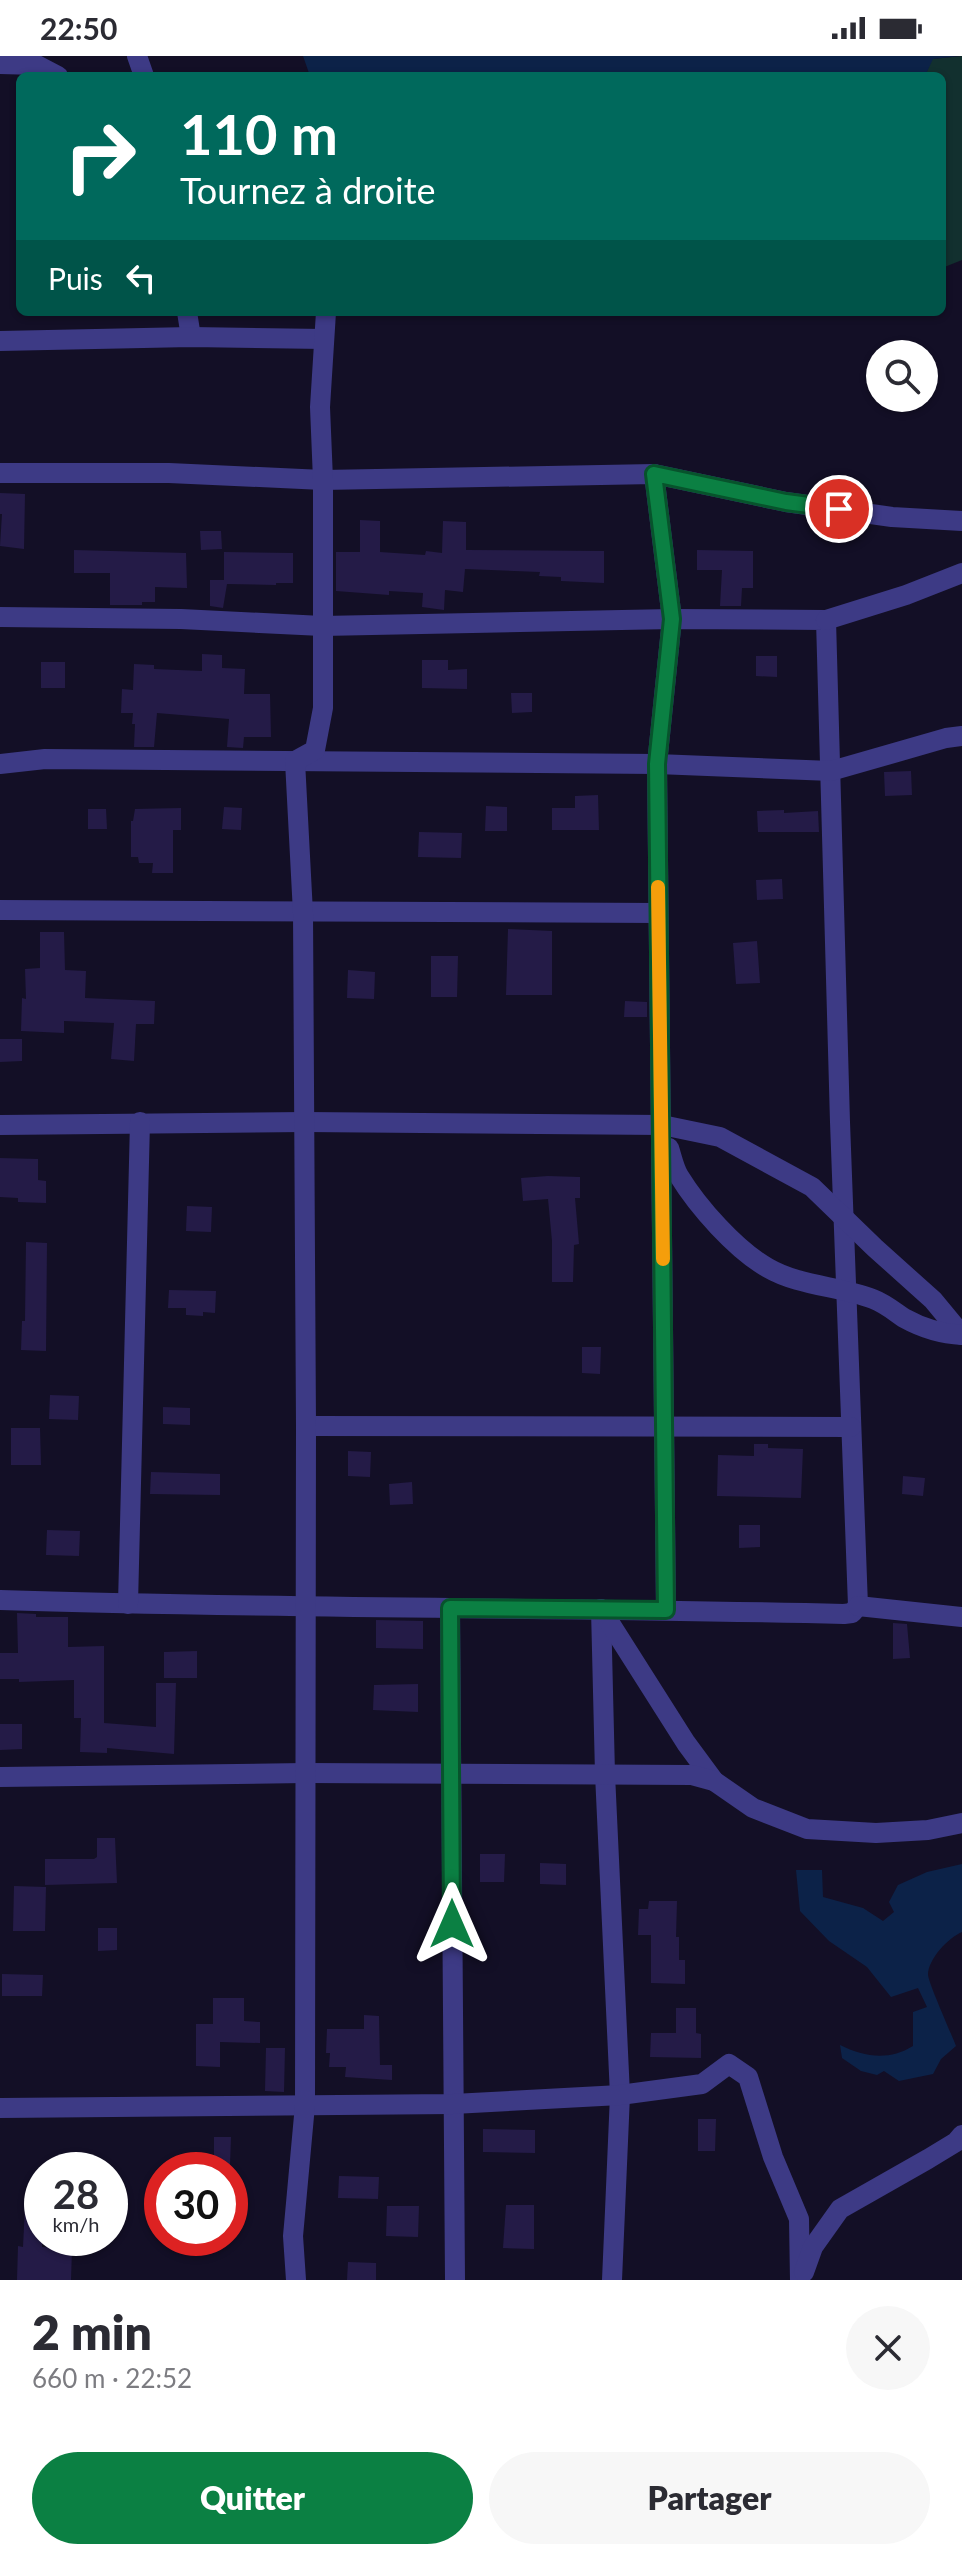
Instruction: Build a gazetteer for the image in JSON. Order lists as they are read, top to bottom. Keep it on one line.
{"page":{"status":"22:50","turn":["110 m","Tournez à droite"],"then":"Puis","speed":"28 km/h","limit":"30","heading":["2 min","660 m · 22:52"],"buttons":["Quitter","Partager"]}}
